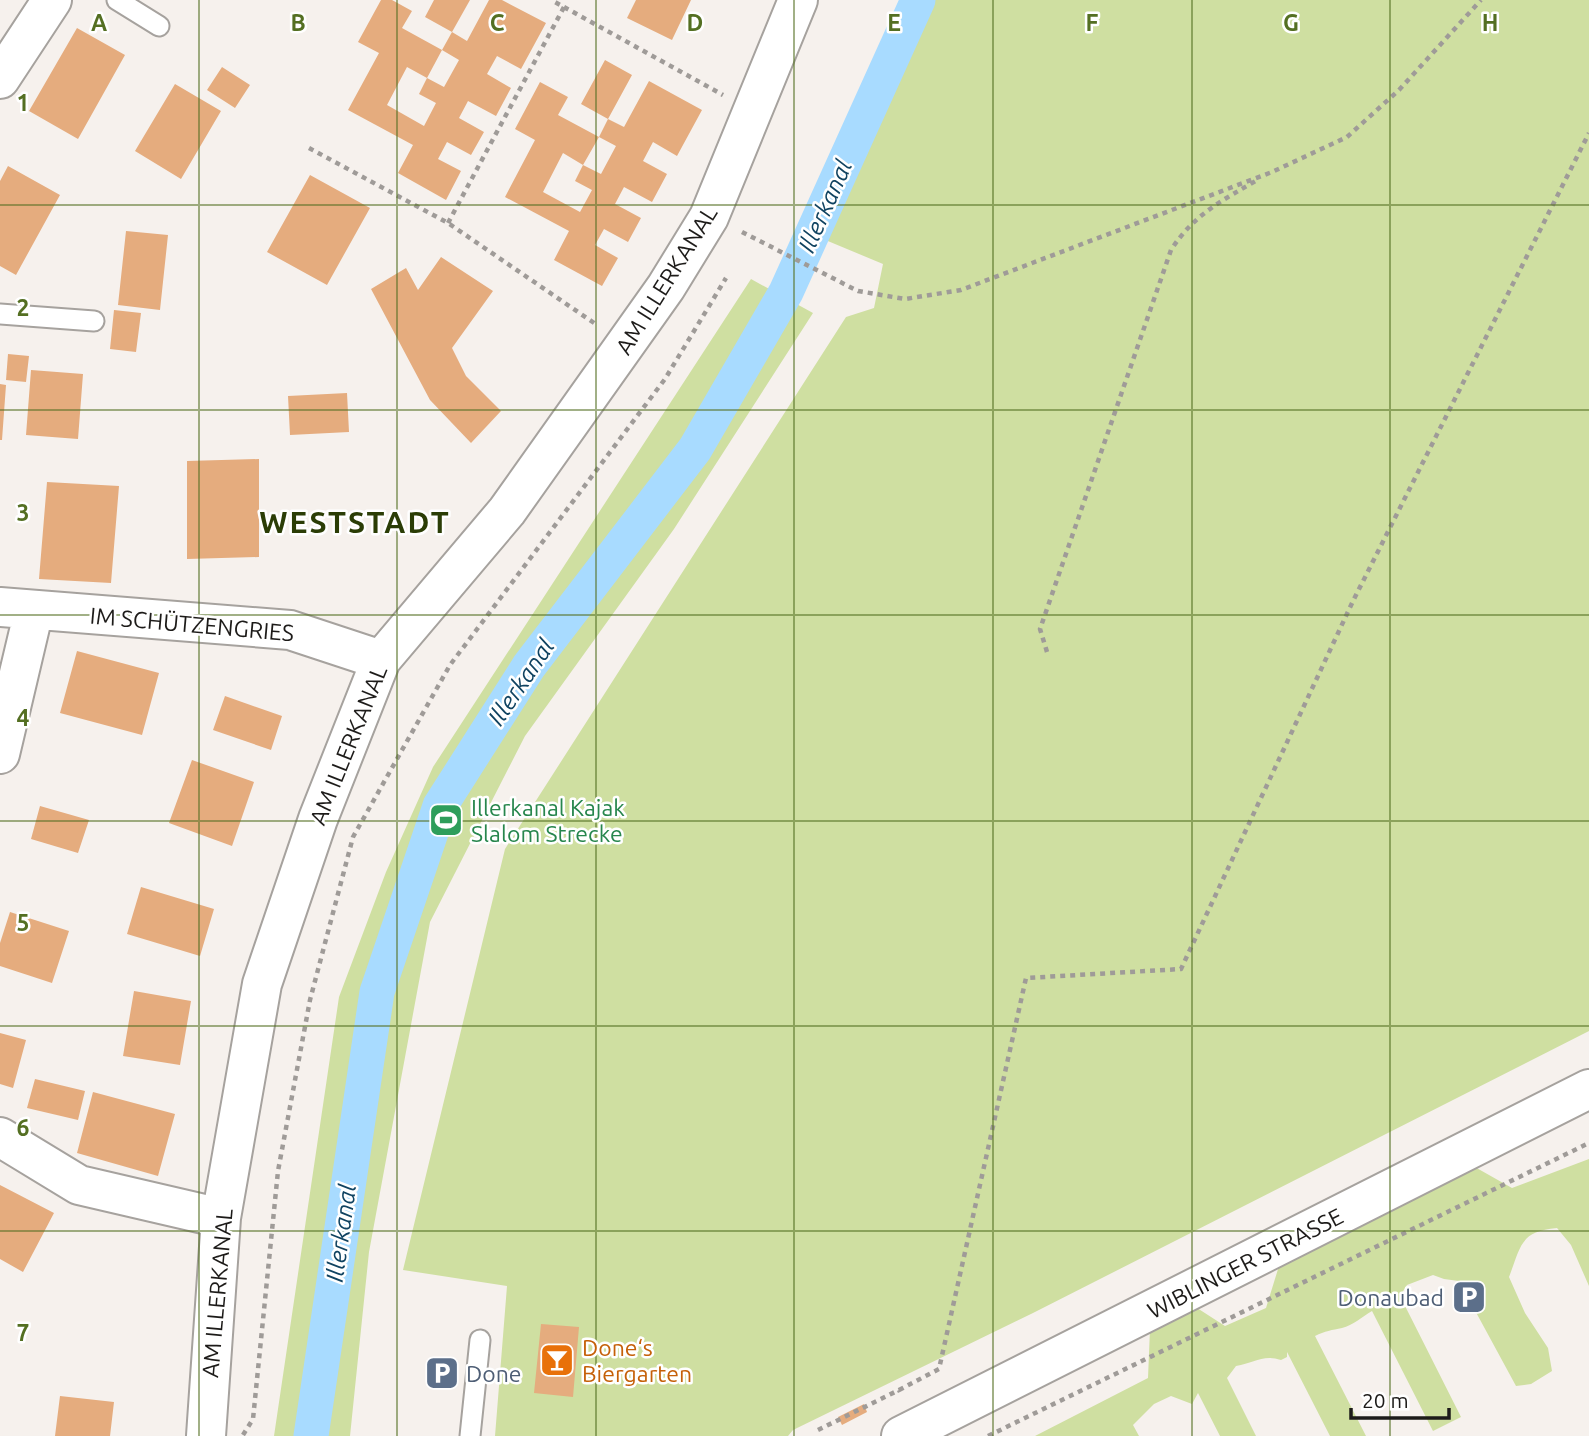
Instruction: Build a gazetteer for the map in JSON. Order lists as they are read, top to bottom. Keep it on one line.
{"streets":{"street":["AM ILLERKANAL","IM SCHÜTZENGRIES","WIBLINGER STRASSE"]},"crossings":[["AM ILLERKANAL","IM SCHÜTZENGRIES"]],"districts":["WESTSTADT"],"water":["Illerkanal"],"places":{"sports":["Illerkanal Kajak Slalom Strecke"],"parking":["Donaubad","Done"],"bar":["Done‘s Biergarten"]},"scale_bar":"20 m","grid":{"columns":["A","B","C","D","E","F","G","H"],"rows":["1","2","3","4","5","6","7"]}}
